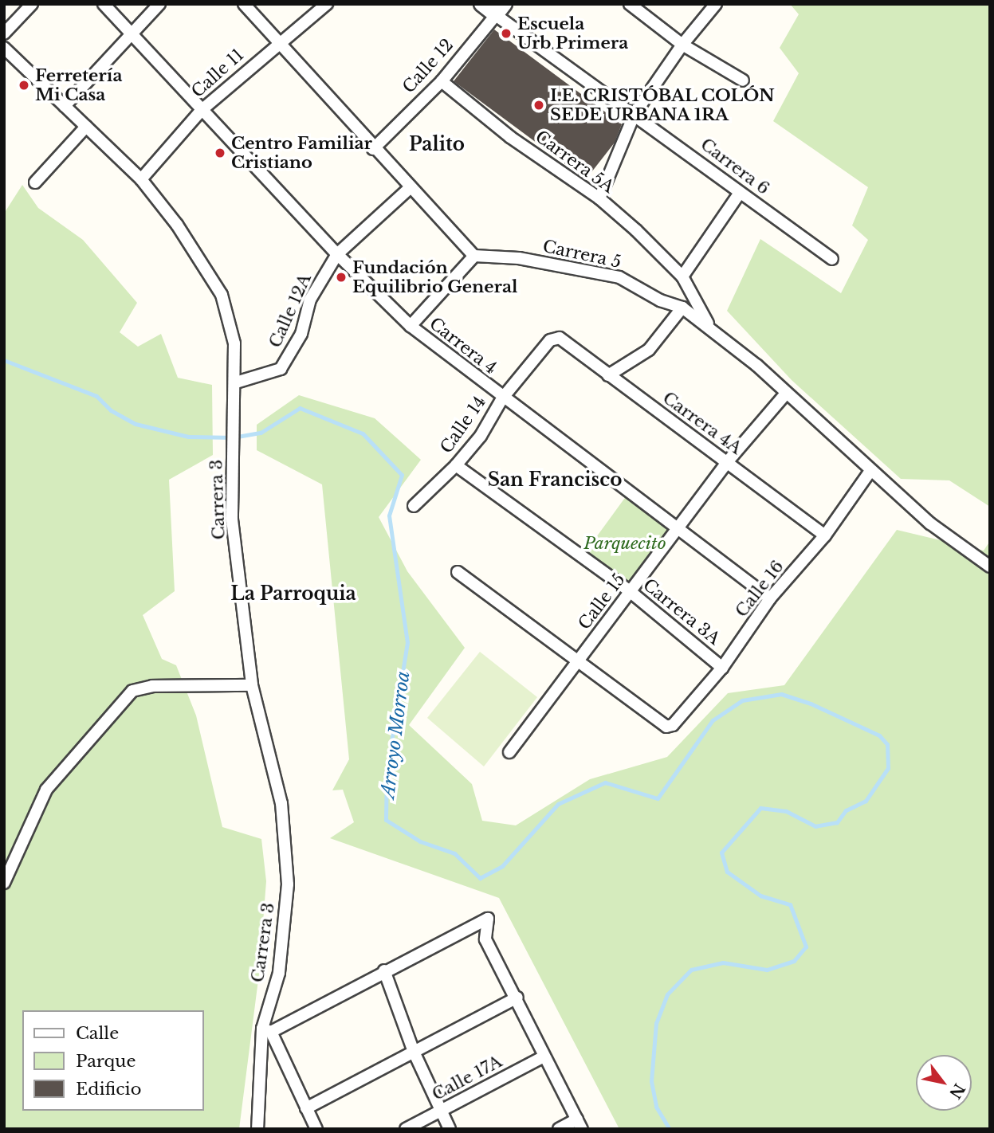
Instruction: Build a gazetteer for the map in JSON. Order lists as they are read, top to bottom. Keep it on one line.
{"streets":{"street":["Calle 12","Calle 11","Carrera 5A","Carrera 6","Carrera 5","Calle 12A","Carrera 4","Carrera 4A","Calle 14","Carrera 3","Calle 16","Calle 15","Carrera 3A","Calle 17A"]},"crossings":[["Calle 12","Carrera 5A"],["Calle 12","Carrera 6"],["Calle 11","Carrera 4"],["Calle 11","Carrera 3"],["Carrera 5A","Carrera 5"],["Carrera 5","Calle 16"],["Carrera 5","Calle 15"],["Calle 12A","Carrera 4"],["Calle 12A","Carrera 3"],["Carrera 4","Calle 14"],["Carrera 4","Calle 16"],["Carrera 4","Calle 15"],["Carrera 4A","Calle 14"],["Carrera 4A","Calle 16"],["Carrera 4A","Calle 15"],["Calle 14","Carrera 3A"],["Calle 16","Calle 15"],["Calle 16","Carrera 3A"],["Calle 15","Carrera 3A"]],"districts":["Palito","San Francisco","La Parroquia"],"water":["Arroyo Morroa"],"parks":["Parquecito"],"places":["Escuela Urb Primera","Ferretería Mi Casa","I.E. CRISTÓBAL COLÓN SEDE URBANA 1RA","Centro Familiar Cristiano","Fundación Equilibrio General"],"legend":["Calle","Parque","Edificio"],"north":"bottom right"}
